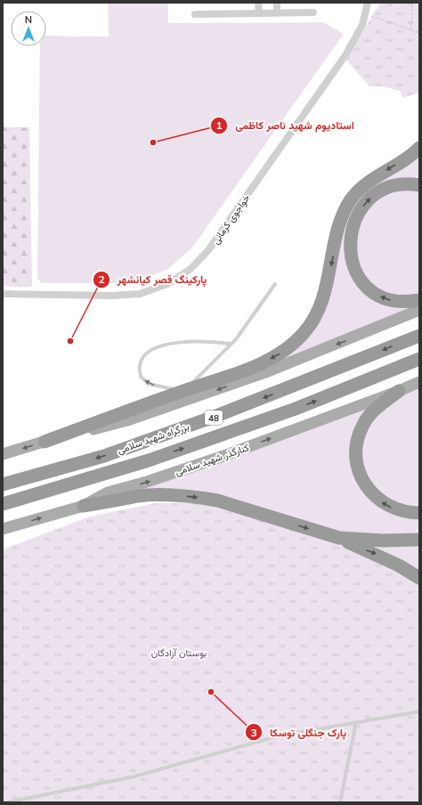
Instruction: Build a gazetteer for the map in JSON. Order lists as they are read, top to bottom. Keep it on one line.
{"streets":{"highway":["48","بزرگراه شهید سلامی"],"main road":["کنارگذر شهید سلامی"],"street":["خواجوی کرمانی"]},"parks":["بوستان آزادگان"],"places":["استادیوم شهید ناصر کاظمی","پارکینگ قصر کیانشهر","پارک جنگلی توسکا"],"north":"top"}
